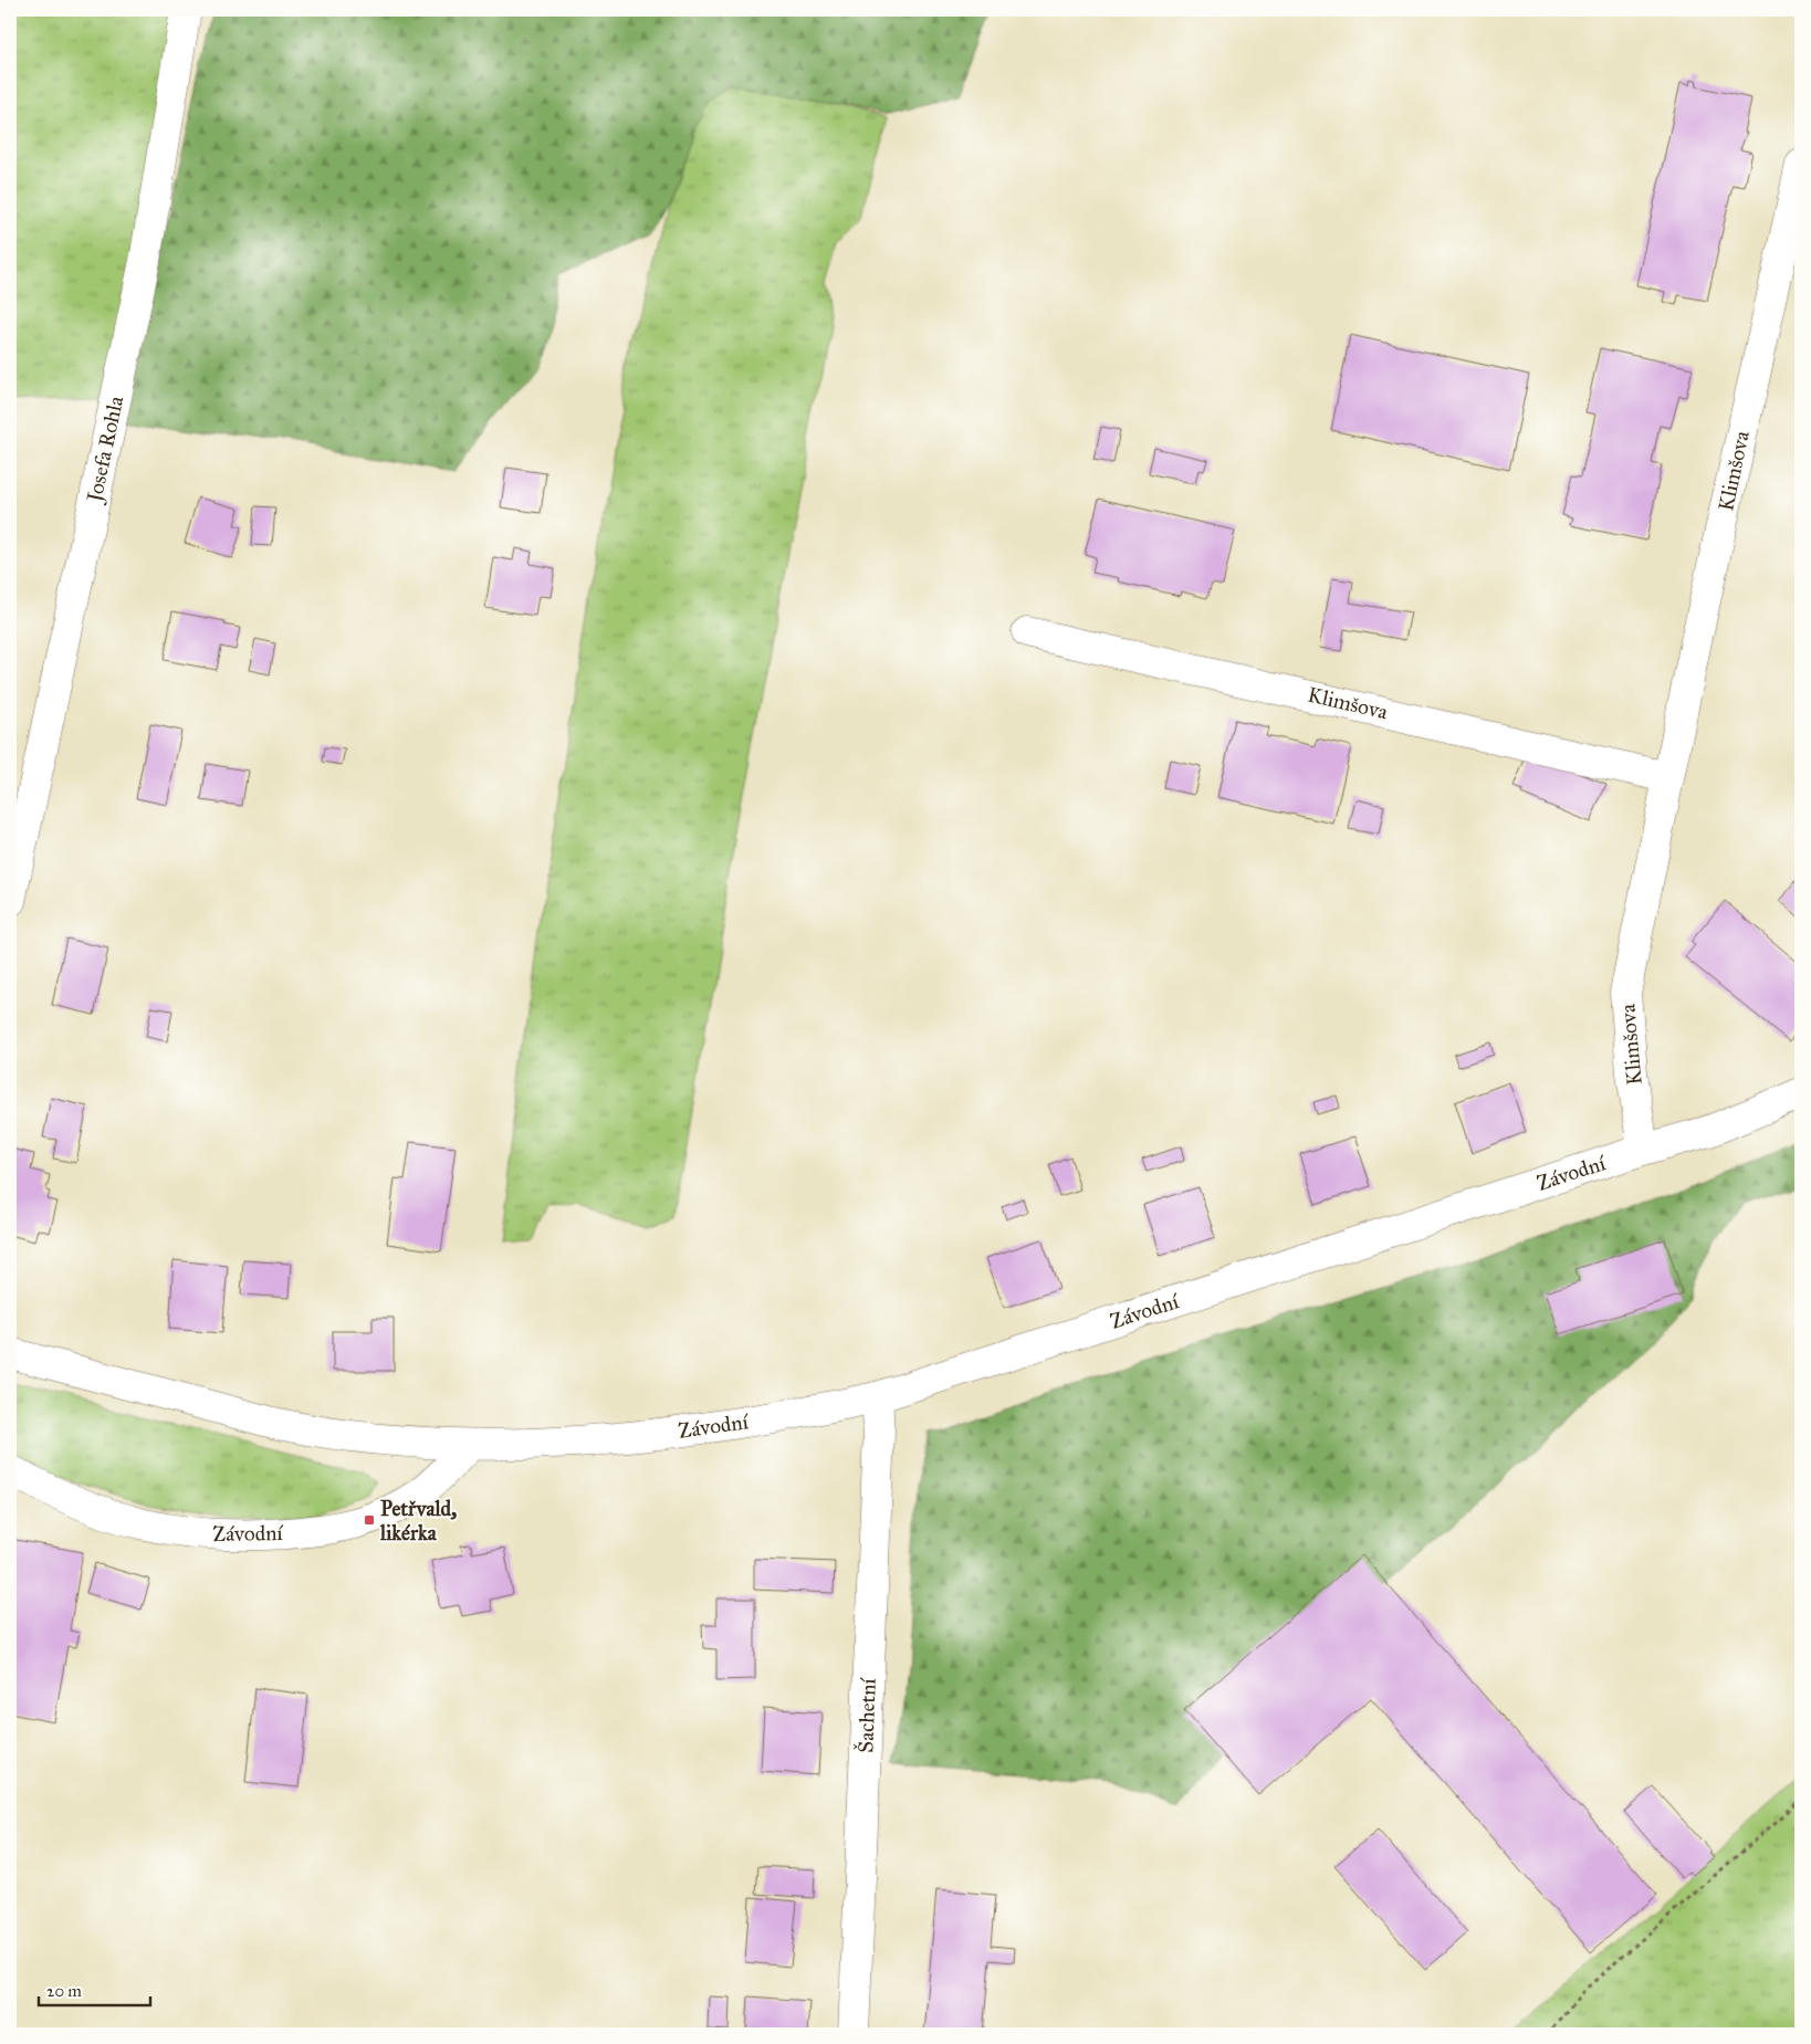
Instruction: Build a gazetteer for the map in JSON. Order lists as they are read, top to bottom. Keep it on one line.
{"streets":{"street":["Josefa Rohla","Klimšova","Závodní","Šachetní"]},"crossings":[["Klimšova","Závodní"],["Závodní","Šachetní"]],"places":{"transit":["Petřvald, likérka"]},"scale_bar":"20 m"}
